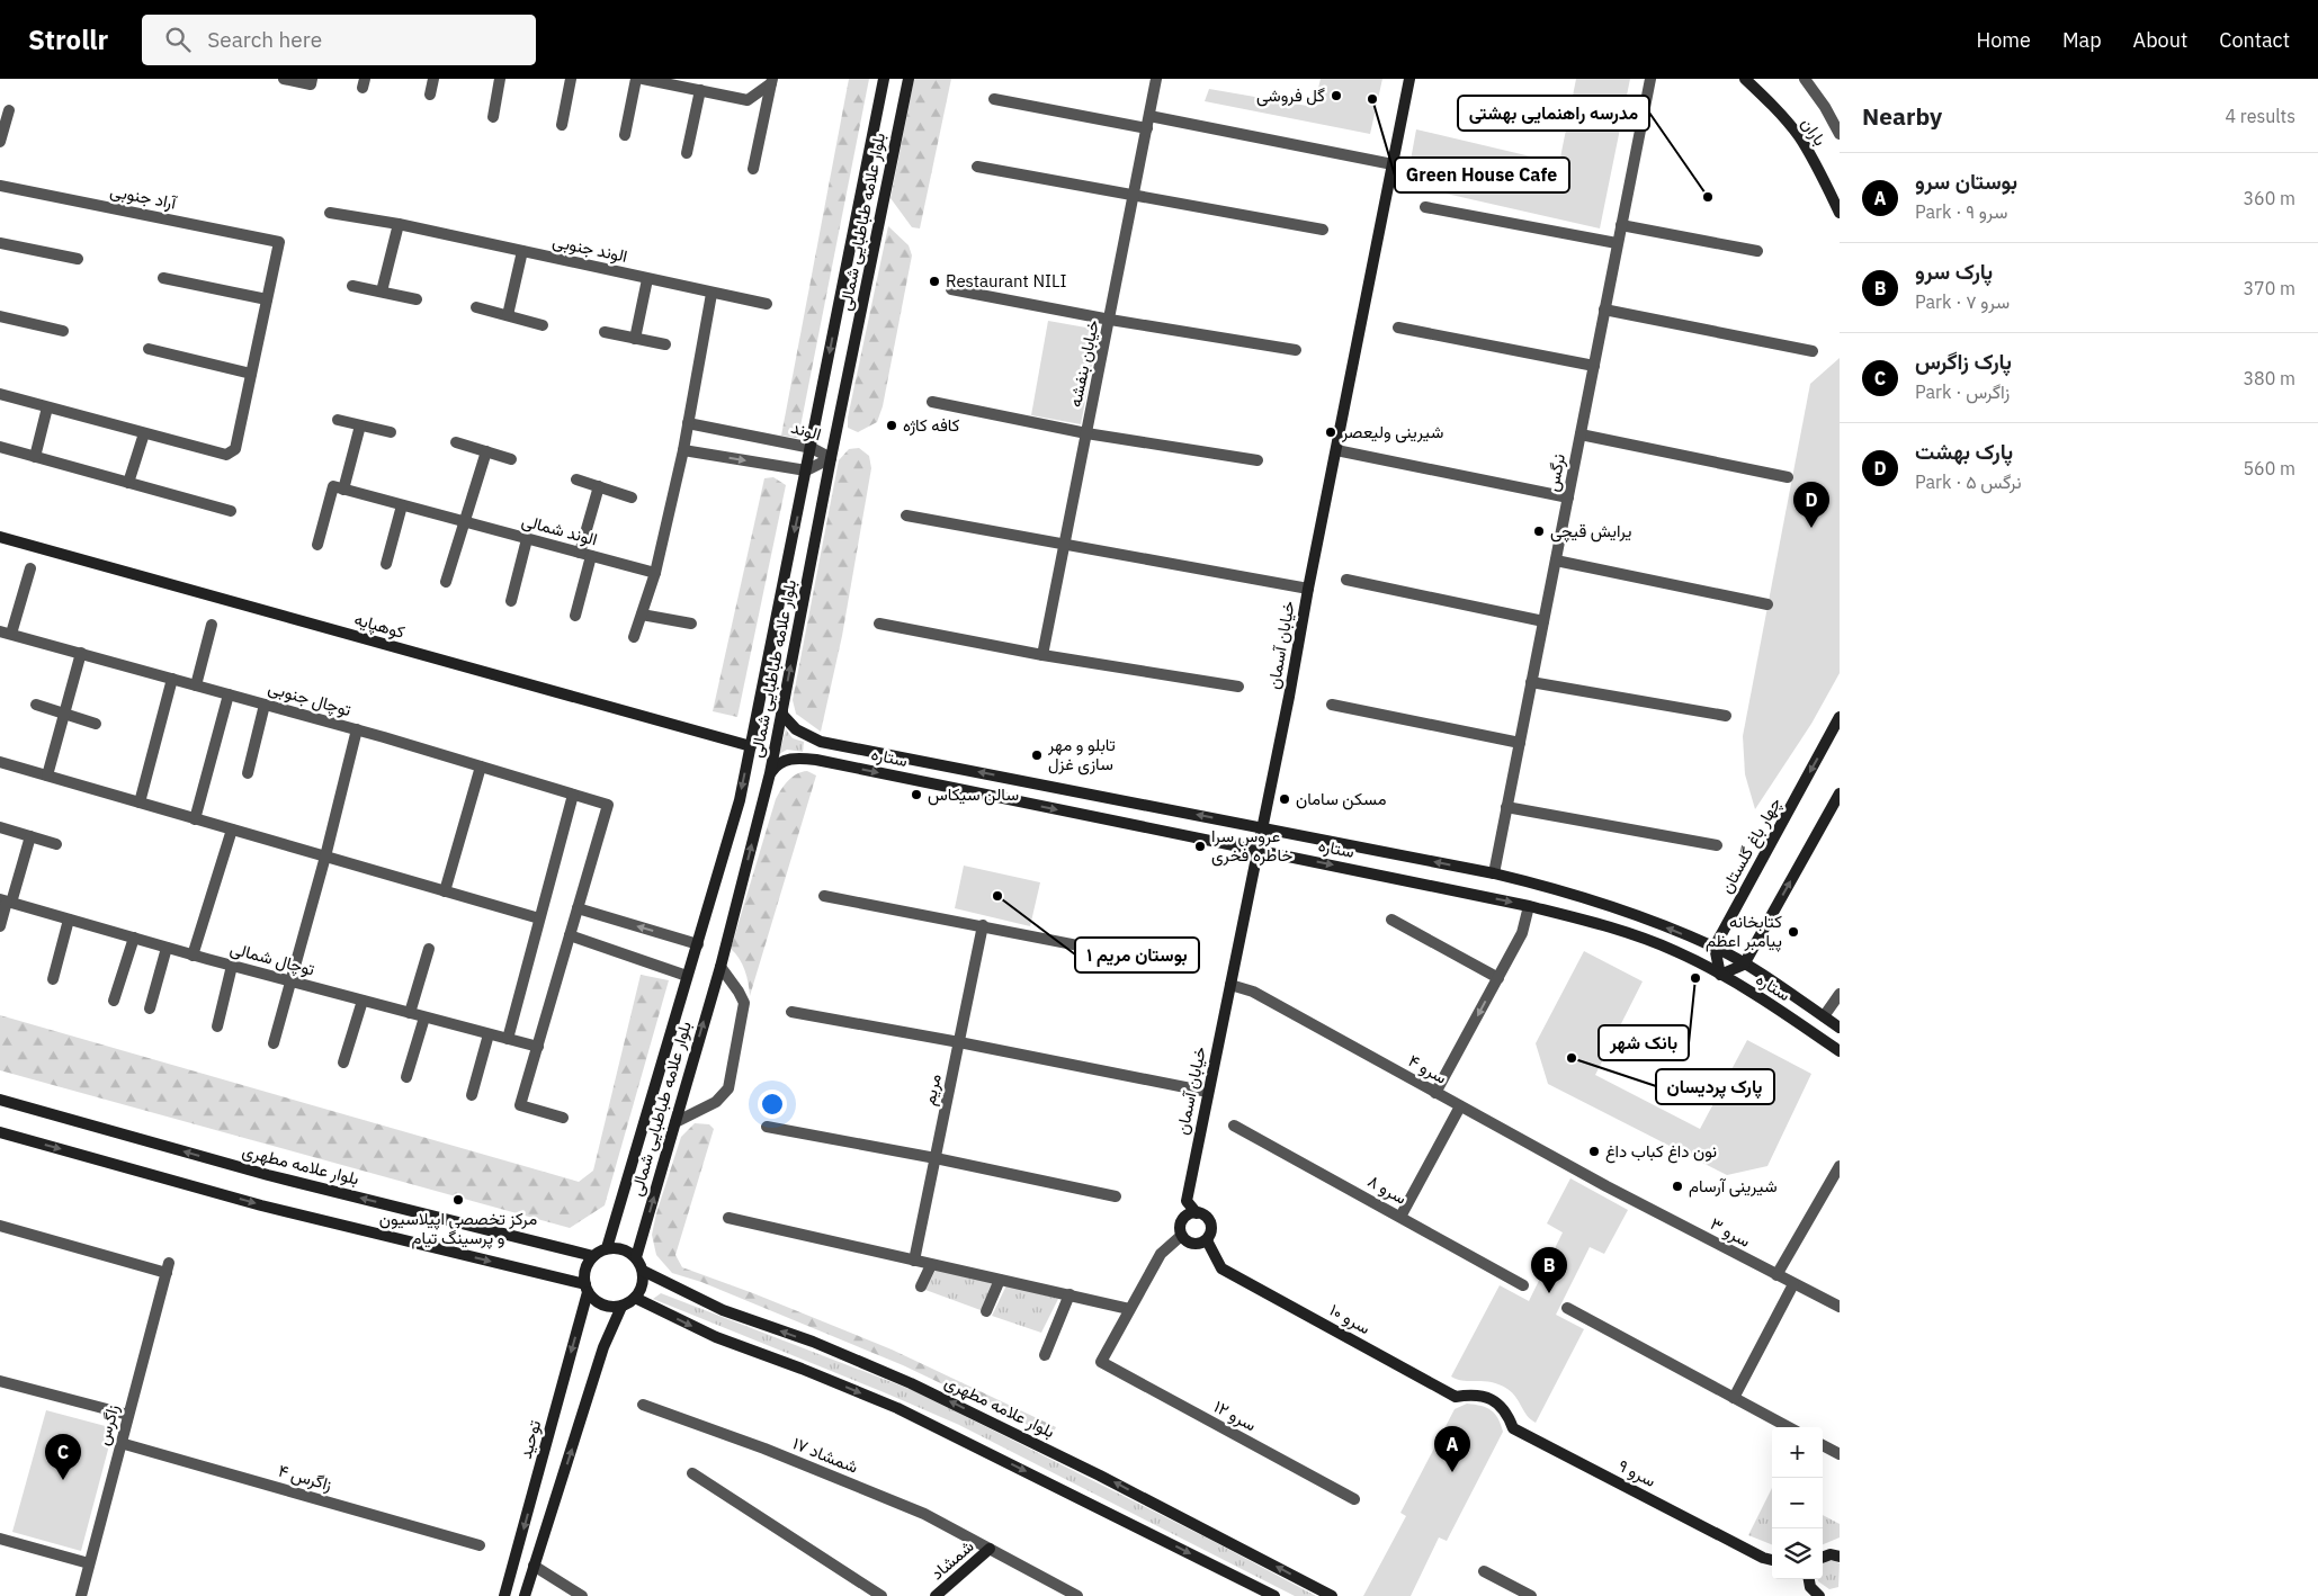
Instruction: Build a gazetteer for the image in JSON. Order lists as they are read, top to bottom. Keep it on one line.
{"streets":{"street":["باران","آراد جنوبی","بلوار علامه طباطبایی شمالی","الوند جنوبی","خیابان بنفشه","الوند","نرگس","الوند شمالی","کوهپایه","خیابان آسمان","توچال جنوبی","ستاره","چهار باغ گلستان","توچال شمالی","سرو ۴","مریم","بلوار علامه مطهری","سرو ۸","سرو ۳","سرو ۱۰","سرو ۱۲","زاگرس","توحید","شمشاد ۱۷","سرو ۹","زاگرس ۴","شمشاد"]},"crossings":[["بلوار علامه طباطبایی شمالی","الوند"],["بلوار علامه طباطبایی شمالی","کوهپایه"],["بلوار علامه طباطبایی شمالی","ستاره"],["بلوار علامه طباطبایی شمالی","بلوار علامه مطهری"],["بلوار علامه طباطبایی شمالی","توحید"],["نرگس","ستاره"],["خیابان آسمان","ستاره"],["خیابان آسمان","سرو ۴"],["خیابان آسمان","سرو ۱۰"],["ستاره","چهار باغ گلستان"],["سرو ۴","سرو ۳"],["بلوار علامه مطهری","توحید"],["سرو ۱۰","سرو ۹"],["زاگرس","زاگرس ۴"],["شمشاد ۱۷","شمشاد"]],"places":["گل فروشی","Green House Cafe","مدرسه راهنمایی بهشتی","Restaurant NILI","کافه کاژه","شیرینی ولیعصر","یرایش قیچی","تابلو و مهر سازی غزل","سالن سیکاس","مسکن سامان","عروس سرا خاطره فخری","بوستان مریم ۱","کتابخانه پیامبر اعظم","بانک شهر","پارک پردیسان","نون داغ کباب داغ","شیرینی آرسام","مرکز تخصصی اپیلاسیون و پرسینگ تیام"],"page":{"header":"Strollr","search":"Search here","nav":["Home","Map","About","Contact"],"heading":["Nearby","4 results"],"list":[{"mark":"A","name":"بوستان سرو","note":"Park · سرو ۹","value":"360 m"},{"mark":"B","name":"پارک سرو","note":"Park · سرو ۷","value":"370 m"},{"mark":"C","name":"پارک زاگرس","note":"Park · زاگرس","value":"380 m"},{"mark":"D","name":"پارک بهشت","note":"Park · نرگس ۵","value":"560 m"}],"pins":["D","B","A","C"],"map_buttons":["+","−"]}}
